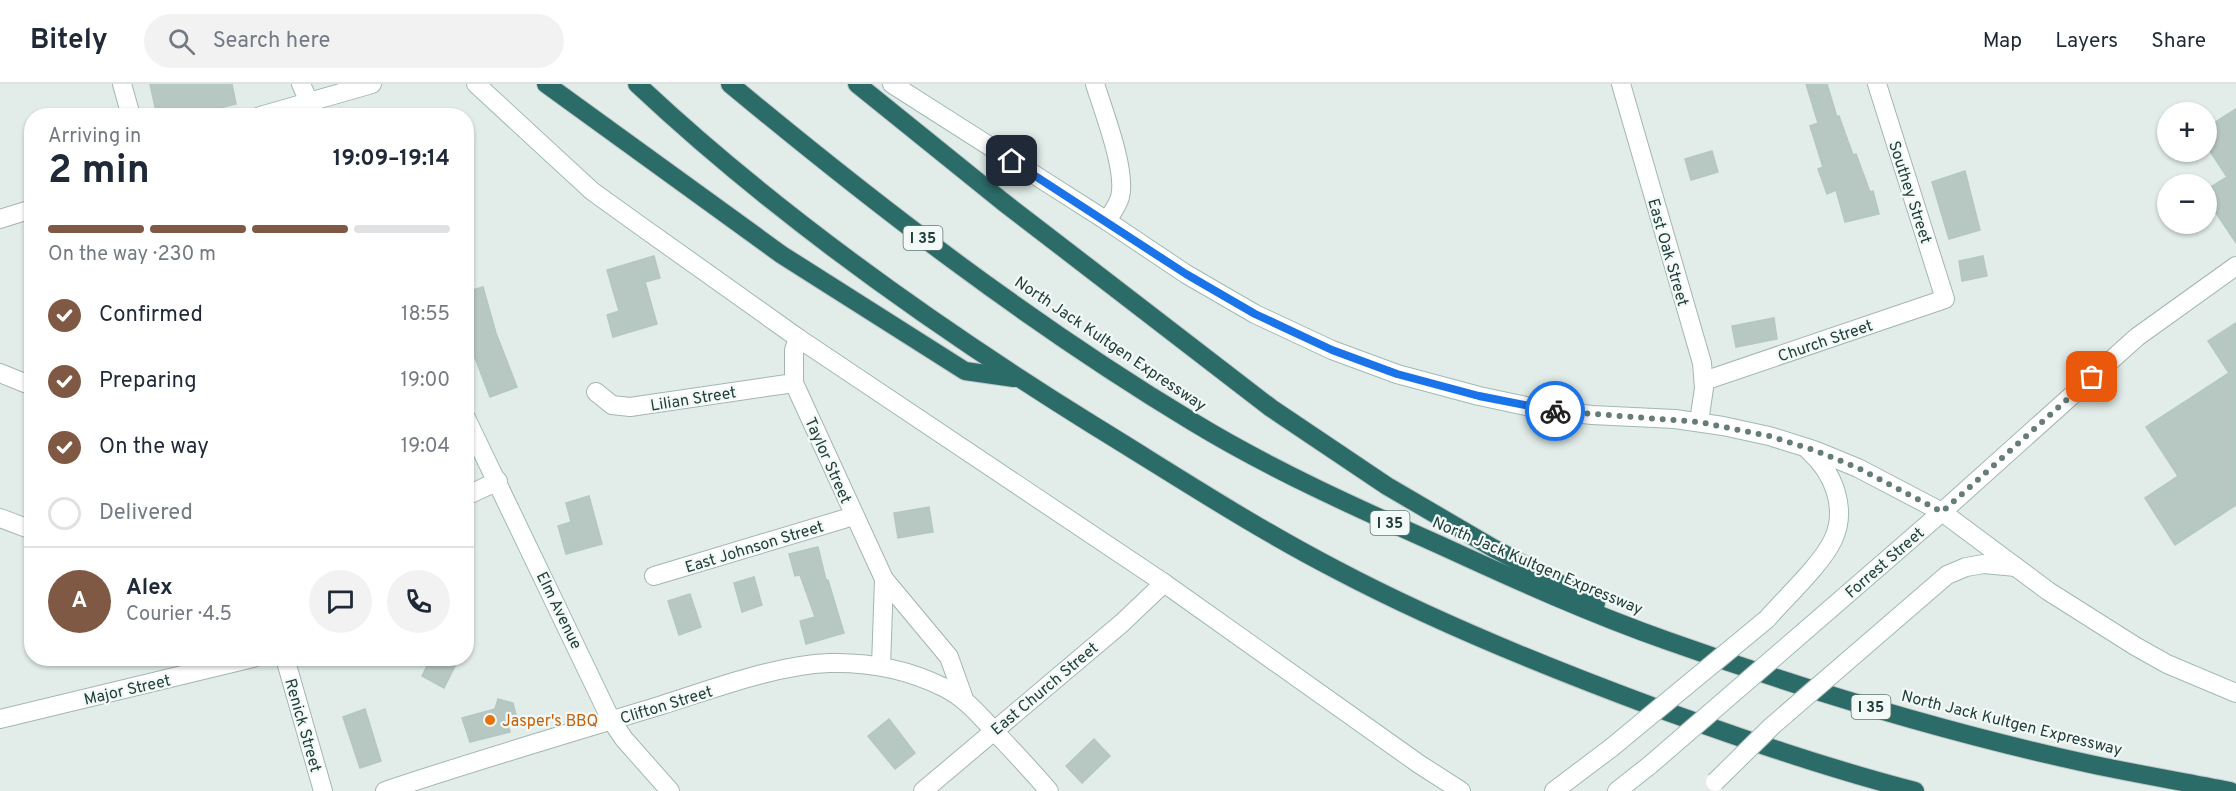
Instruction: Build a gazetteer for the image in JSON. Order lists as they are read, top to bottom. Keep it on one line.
{"streets":{"highway":["I 35","North Jack Kultgen Expressway"],"main road":["Southey Street","East Oak Street","Church Street","Lilian Street","Taylor Street","East Johnson Street","Forrest Street","Elm Avenue","East Church Street","Major Street","Clifton Street","Renick Street"]},"crossings":[["Southey Street","Church Street"],["East Oak Street","Church Street"],["Lilian Street","Taylor Street"],["Taylor Street","East Johnson Street"],["Taylor Street","East Church Street"],["Taylor Street","Clifton Street"],["Elm Avenue","Clifton Street"]],"places":["Jasper's BBQ"],"page":{"header":"Bitely","search":"Search here","nav":["Map","Layers","Share"],"map_buttons":["+","−"],"heading":["2 min","Arriving in","19:09–19:14"],"panel":["Alex","Courier · 4.5"],"bar":"On the way · 230 m","list":[["Confirmed","18:55"],["Preparing","19:00"],["On the way","19:04"],"Delivered"],"round":"A"}}
